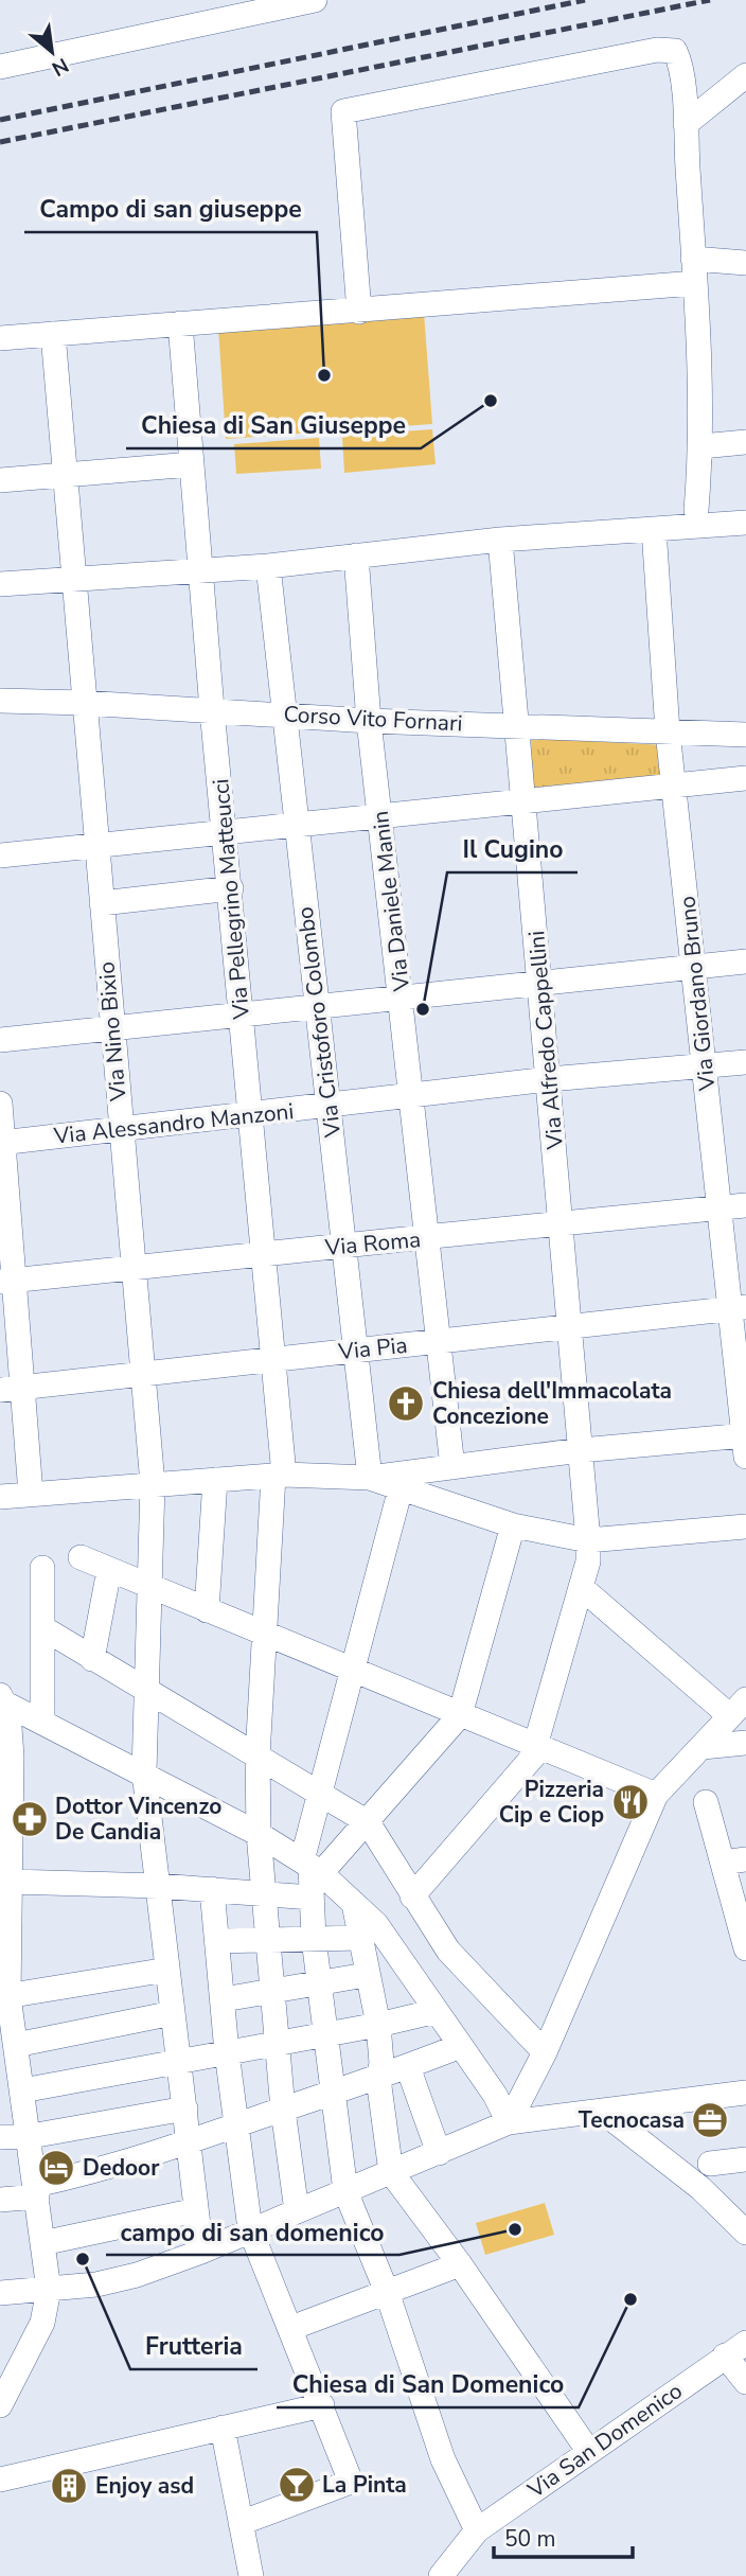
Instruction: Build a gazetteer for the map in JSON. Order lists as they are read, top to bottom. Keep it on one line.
{"streets":{"street":["Corso Vito Fornari","Via Pellegrino Matteucci","Via Daniele Manin","Via Giordano Bruno","Via Cristoforo Colombo","Via Nino Bixio","Via Alfredo Cappellini","Via Alessandro Manzoni","Via Roma","Via Pia","Via San Domenico"]},"crossings":[["Corso Vito Fornari","Via Pellegrino Matteucci"],["Corso Vito Fornari","Via Daniele Manin"],["Corso Vito Fornari","Via Giordano Bruno"],["Corso Vito Fornari","Via Cristoforo Colombo"],["Corso Vito Fornari","Via Nino Bixio"],["Corso Vito Fornari","Via Alfredo Cappellini"],["Via Pellegrino Matteucci","Via Alessandro Manzoni"],["Via Pellegrino Matteucci","Via Roma"],["Via Pellegrino Matteucci","Via Pia"],["Via Daniele Manin","Via Alessandro Manzoni"],["Via Daniele Manin","Via Roma"],["Via Daniele Manin","Via Pia"],["Via Giordano Bruno","Via Alessandro Manzoni"],["Via Giordano Bruno","Via Roma"],["Via Giordano Bruno","Via Pia"],["Via Cristoforo Colombo","Via Alessandro Manzoni"],["Via Cristoforo Colombo","Via Roma"],["Via Cristoforo Colombo","Via Pia"],["Via Nino Bixio","Via Alessandro Manzoni"],["Via Nino Bixio","Via Roma"],["Via Nino Bixio","Via Pia"],["Via Alfredo Cappellini","Via Alessandro Manzoni"],["Via Alfredo Cappellini","Via Roma"],["Via Alfredo Cappellini","Via Pia"]],"places":{"other":["Campo di san giuseppe","Chiesa di San Giuseppe","Il Cugino","campo di san domenico","Frutteria","Chiesa di San Domenico"],"church":["Chiesa dell'Immacolata Concezione"],"restaurant":["Pizzeria Cip e Ciop"],"pharmacy":["Dottor Vincenzo De Candia"],"office":["Tecnocasa"],"hotel":["Dedoor"],"bar":["La Pinta"],"building":["Enjoy asd"]},"scale_bar":"50 m","north":"bottom right"}
